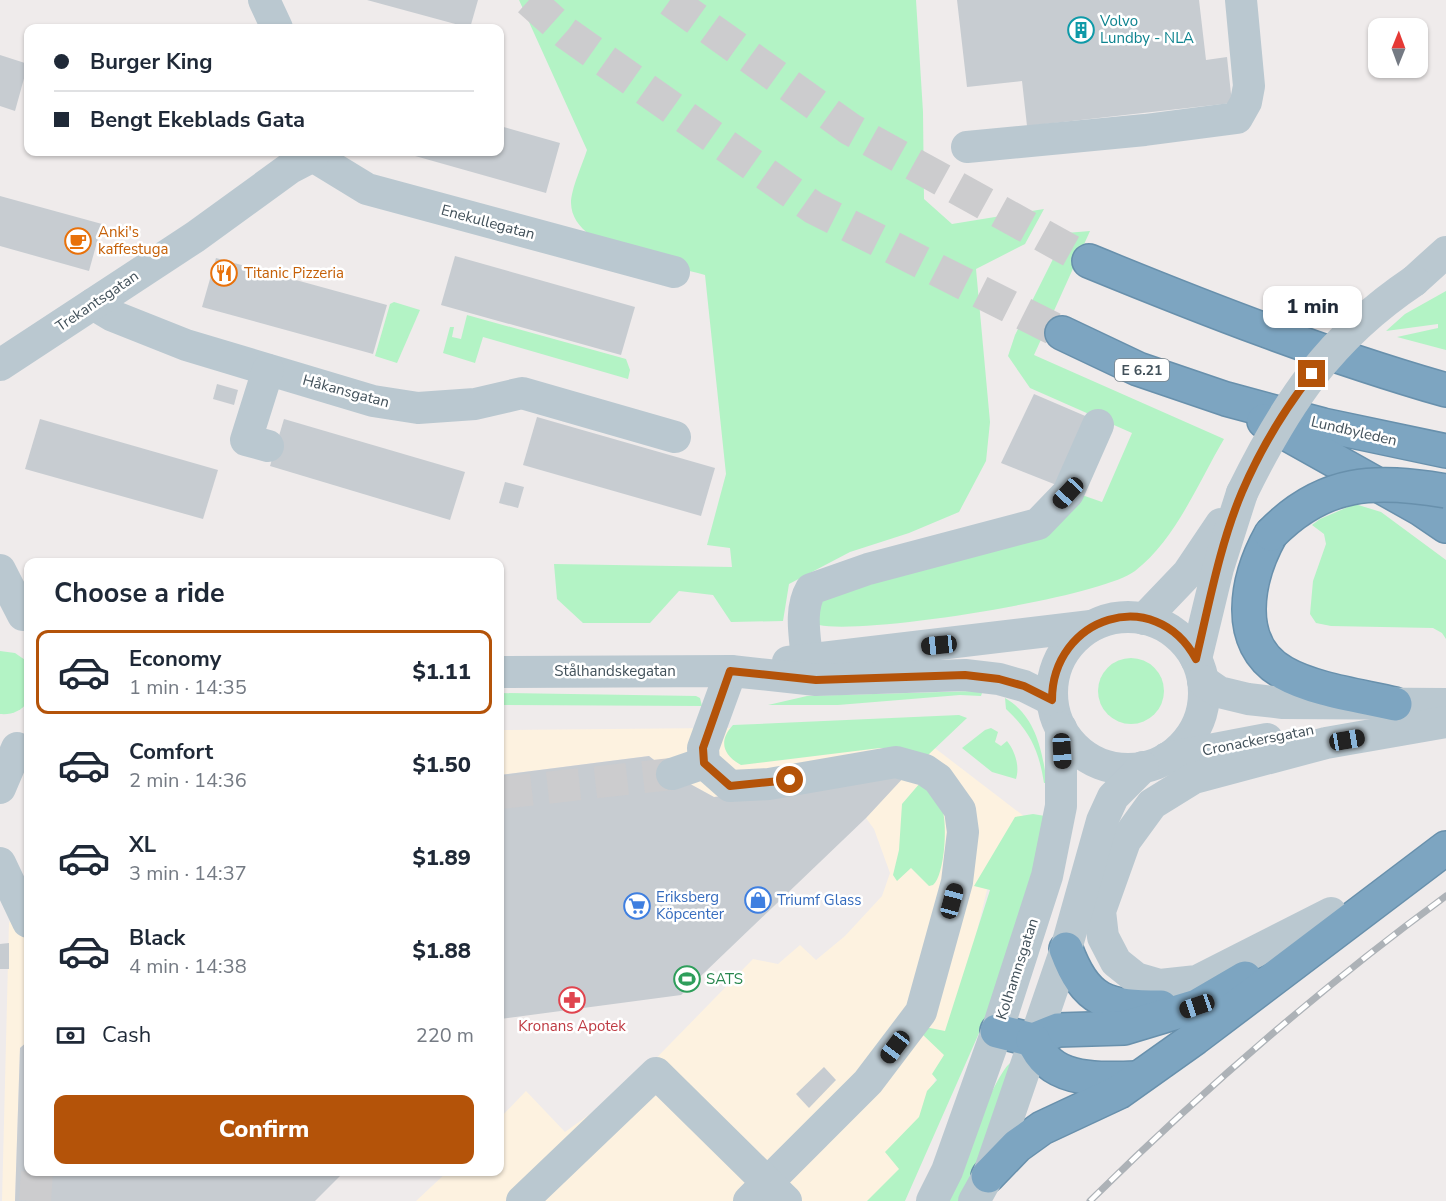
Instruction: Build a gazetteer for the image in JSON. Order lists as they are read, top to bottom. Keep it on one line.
{"streets":{"highway":["E 6.21","Lundbyleden"],"street":["Enekullegatan","Trekantsgatan","Håkansgatan","Stålhandskegatan","Cronackersgatan","Kolhamnsgatan"]},"crossings":[["Trekantsgatan","Håkansgatan"],["Stålhandskegatan","Cronackersgatan"],["Stålhandskegatan","Kolhamnsgatan"],["Cronackersgatan","Kolhamnsgatan"]],"places":{"building":["Volvo Lundby - NLA"],"cafe":["Anki's kaffestuga"],"restaurant":["Titanic Pizzeria"],"shop":["Triumf Glass"],"supermarket":["Eriksberg Köpcenter"],"sports":["SATS"],"pharmacy":["Kronans Apotek"]},"north":"top","page":{"banner":["Burger King","Bengt Ekeblads Gata"],"bubble":"1 min","heading":"Choose a ride","list":[{"name":"Economy","note":"1 min · 14:35","value":"$1.11"},{"name":"Comfort","note":"2 min · 14:36","value":"$1.50"},{"name":"XL","note":"3 min · 14:37","value":"$1.89"},{"name":"Black","note":"4 min · 14:38","value":"$1.88"}],"pay":["Cash","220 m"],"buttons":"Confirm"}}
